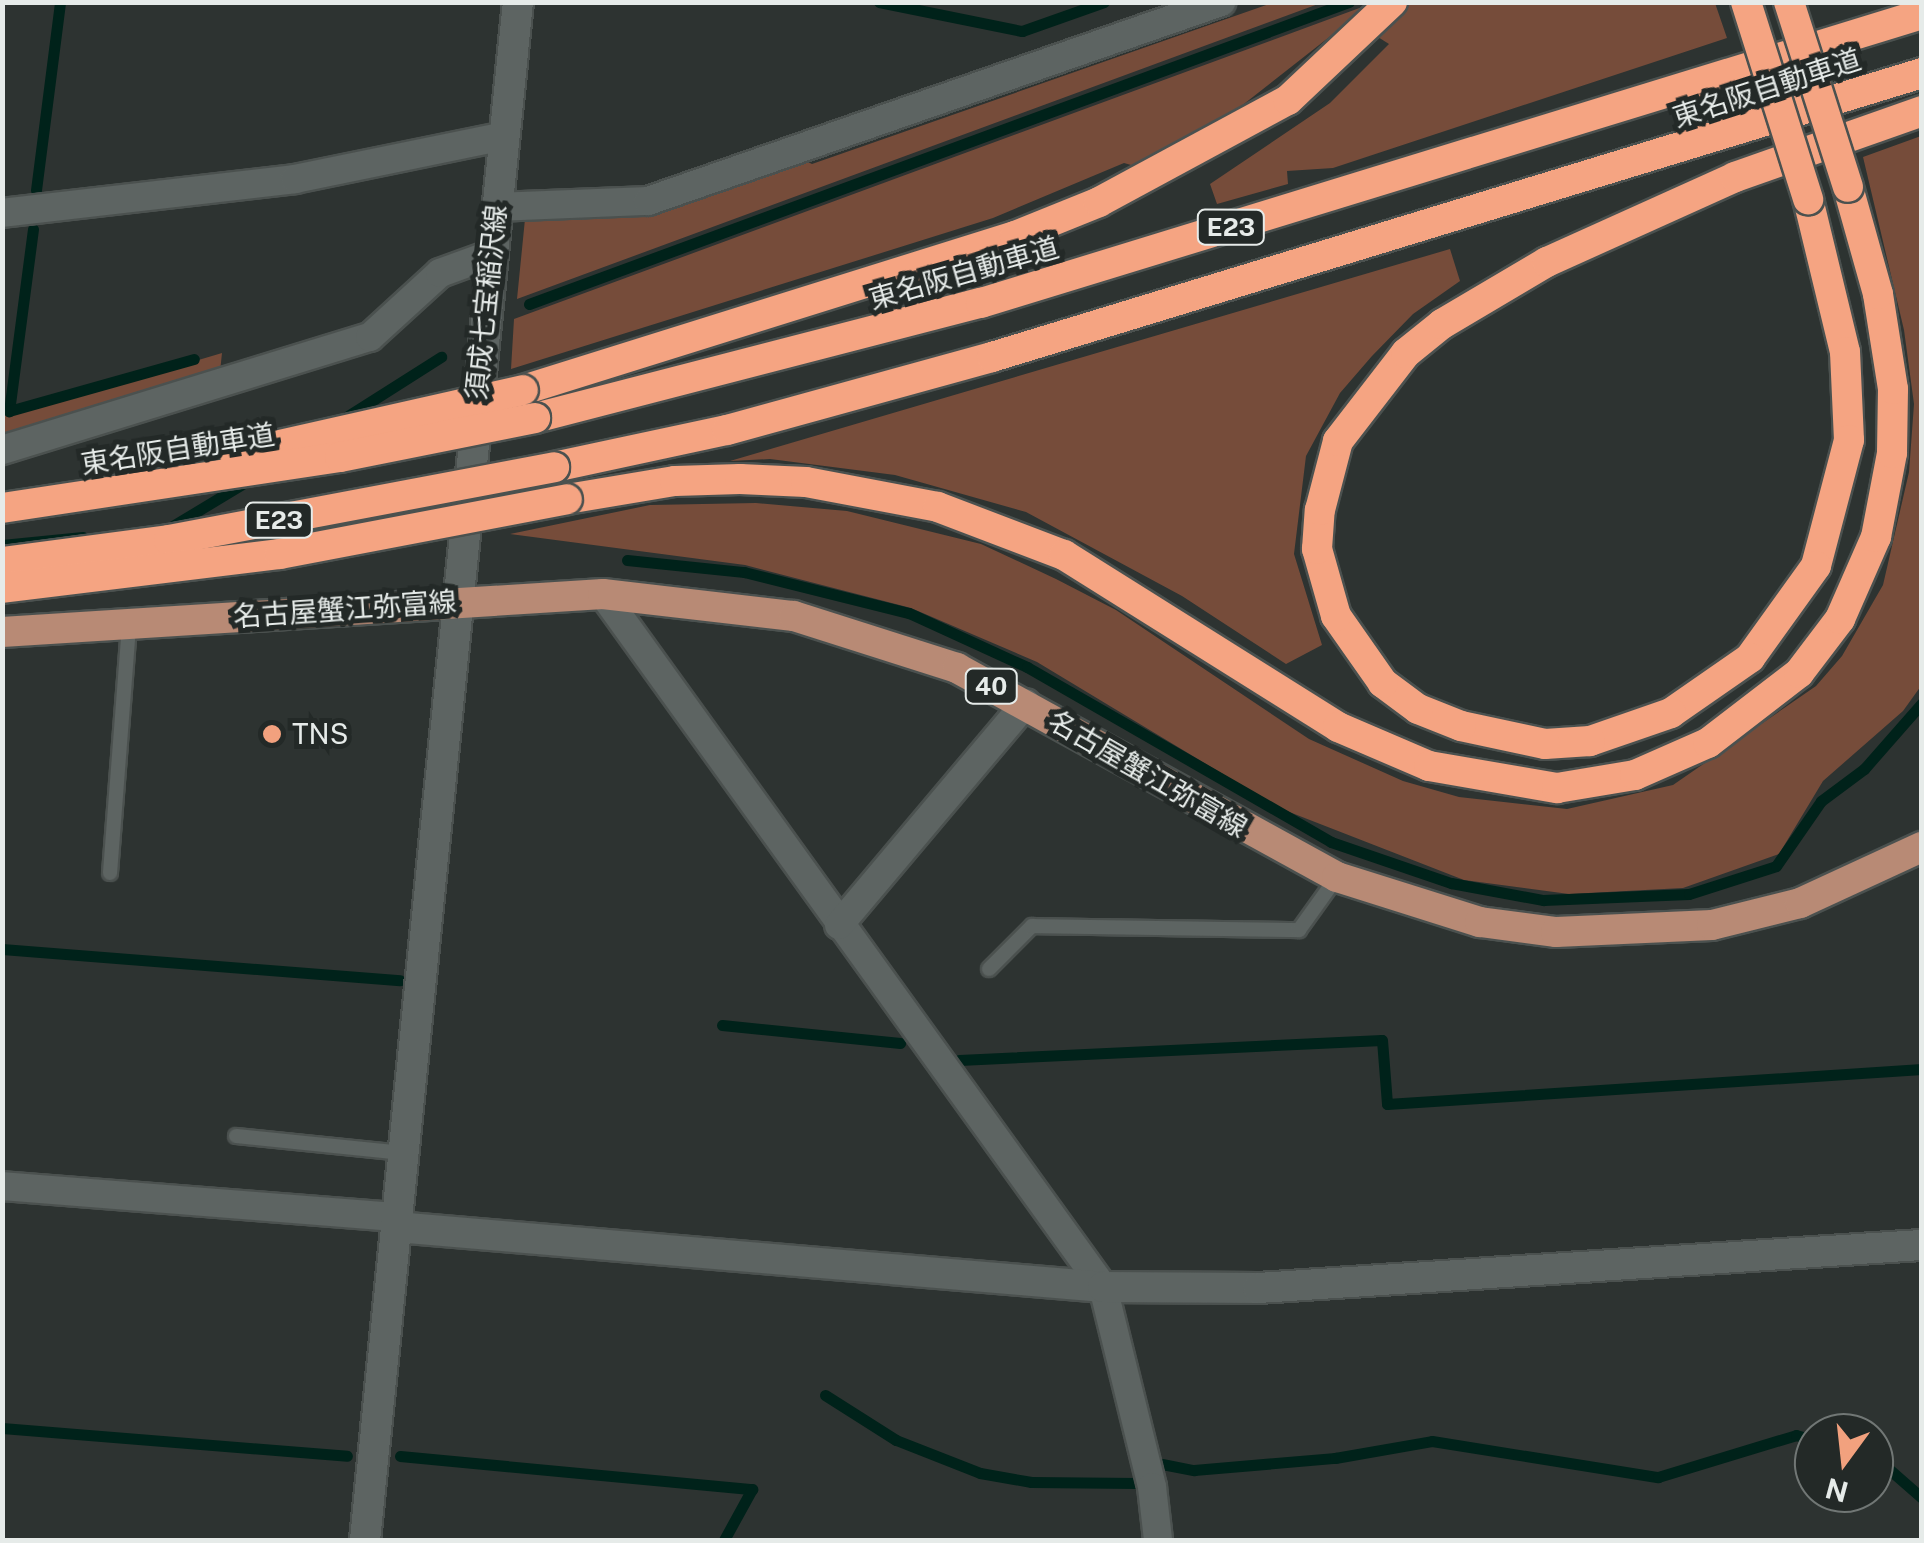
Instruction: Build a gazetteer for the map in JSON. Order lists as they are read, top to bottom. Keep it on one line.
{"streets":{"highway":["東名阪自動車道","E23"],"main road":["名古屋蟹江弥富線","40"],"street":["須成七宝稲沢線"]},"crossings":[["須成七宝稲沢線","名古屋蟹江弥富線"]],"places":["TNS"],"north":"bottom"}
